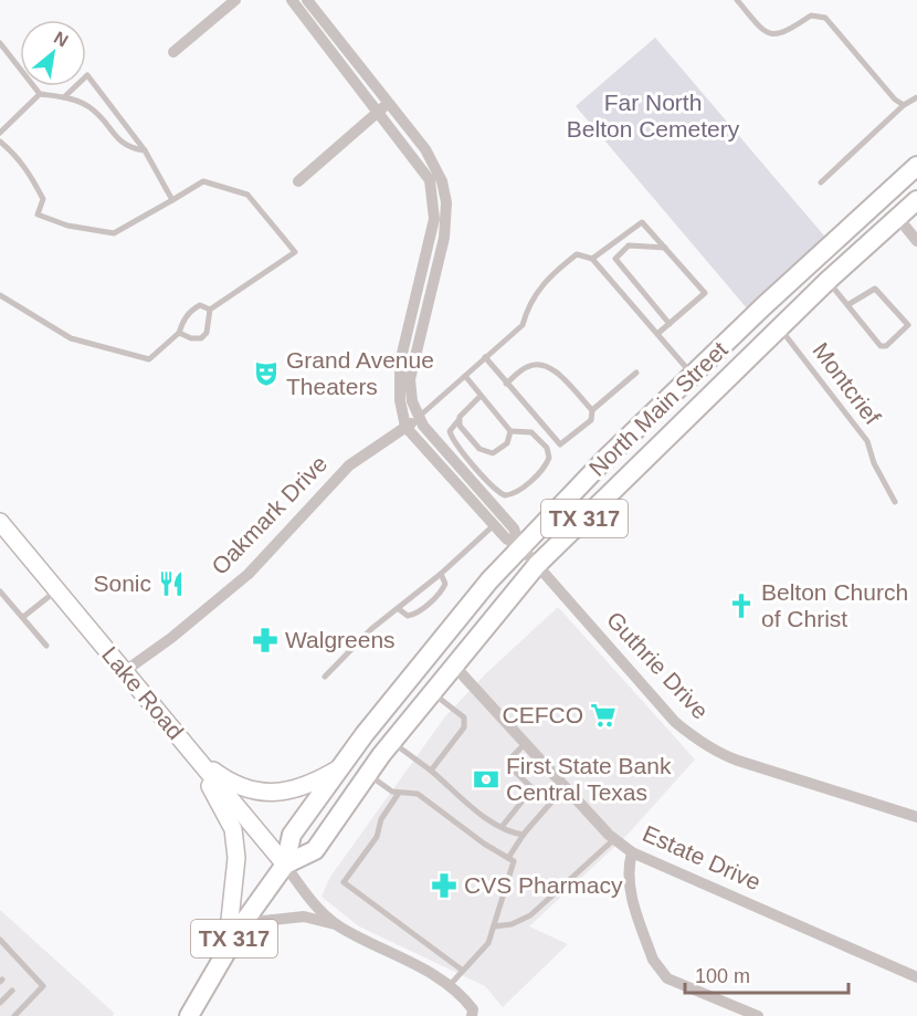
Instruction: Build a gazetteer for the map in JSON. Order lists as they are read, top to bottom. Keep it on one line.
{"streets":{"main road":["North Main Street","TX 317","Lake Road"],"street":["Oakmark Drive","Guthrie Drive","Estate Drive"],"lane":["Montcrief"]},"crossings":[["Montcrief","North Main Street"],["North Main Street","Guthrie Drive"],["North Main Street","Lake Road"],["North Main Street","Estate Drive"],["Oakmark Drive","Lake Road"]],"parks":["Far North Belton Cemetery"],"places":{"theatre":["Grand Avenue Theaters"],"restaurant":["Sonic"],"church":["Belton Church of Christ"],"pharmacy":["Walgreens","CVS Pharmacy"],"supermarket":["CEFCO"],"bank":["First State Bank Central Texas"]},"scale_bar":"100 m","north":"top right"}
